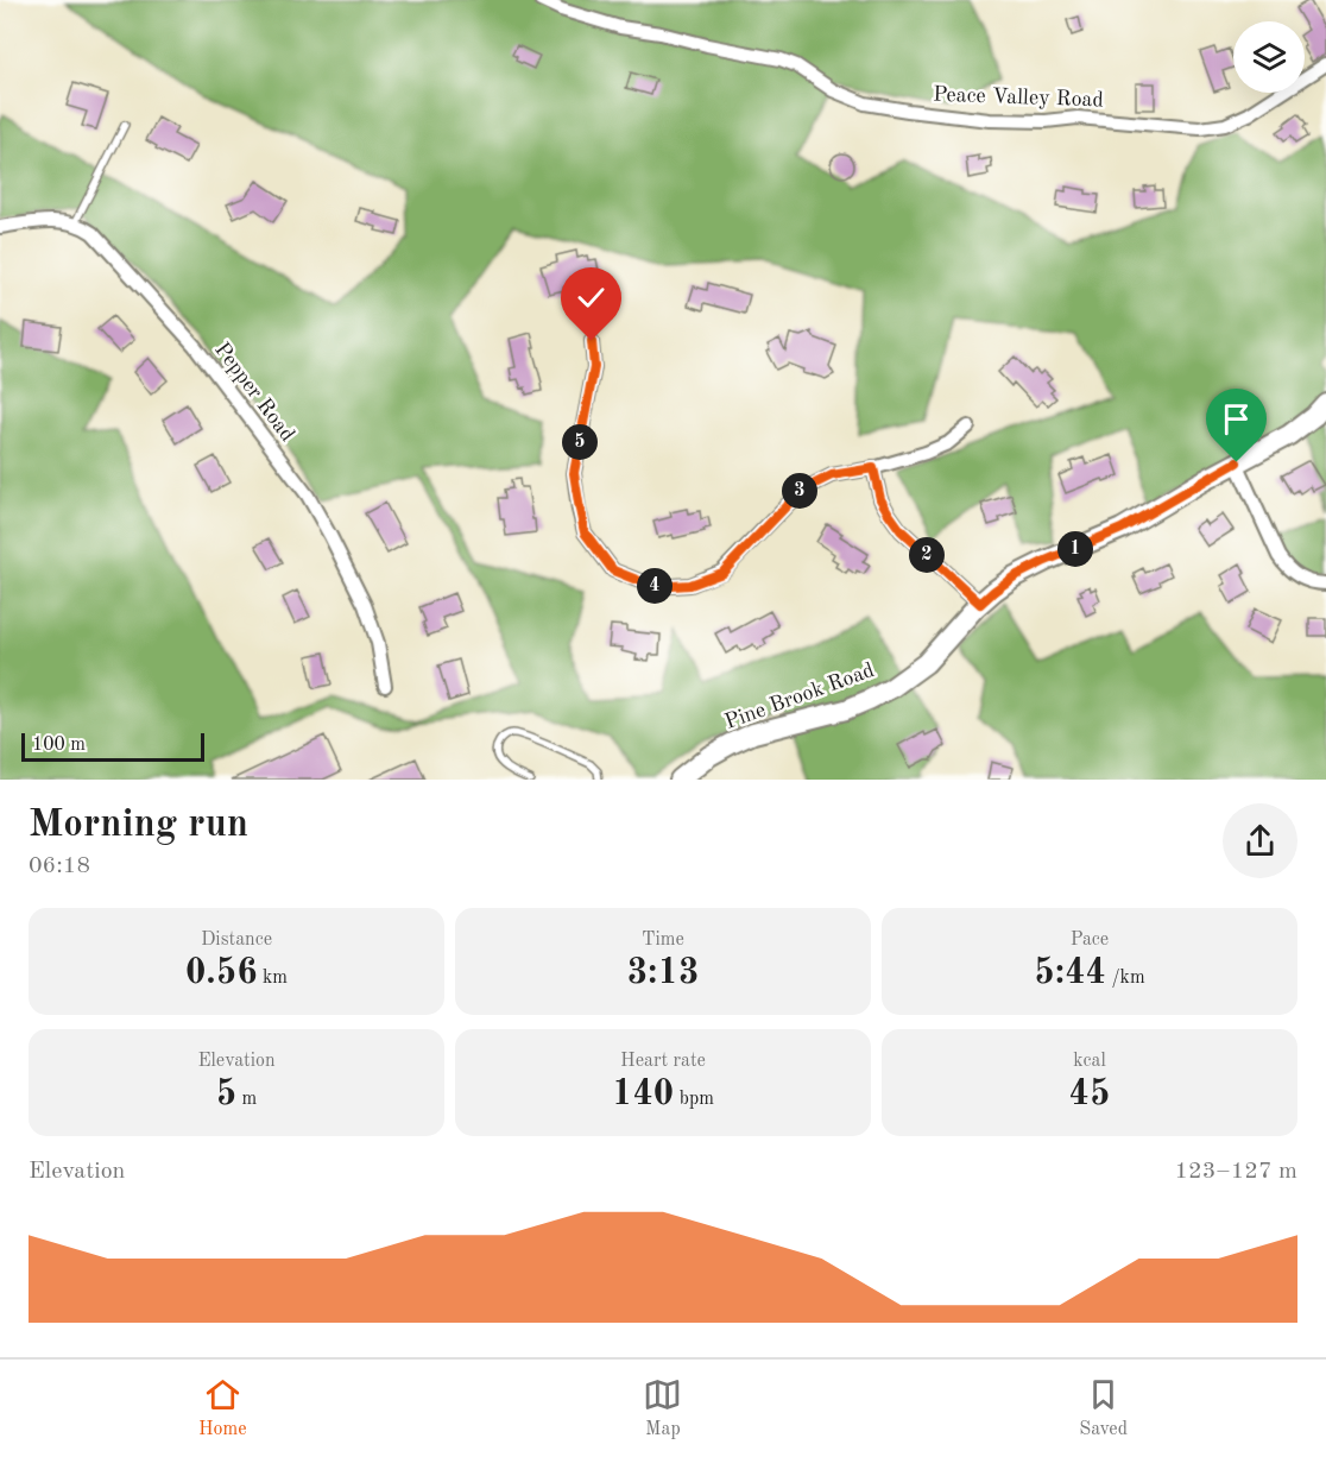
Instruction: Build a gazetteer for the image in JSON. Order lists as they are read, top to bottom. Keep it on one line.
{"streets":{"street":["Peace Valley Road","Pepper Road","Pine Brook Road"]},"scale_bar":"100 m","page":{"pins":["5","3","1","2","4"],"scale":"100 m","heading":["Morning run","06:18"],"stats":[["Distance","0.56 km"],["Time","3:13"],["Pace","5:44 /km"],["Elevation","5 m"],["Heart rate","140 bpm"],["kcal","45"]],"chart":["Elevation","123–127 m"],"tabs":["Home","Map","Saved"]}}
